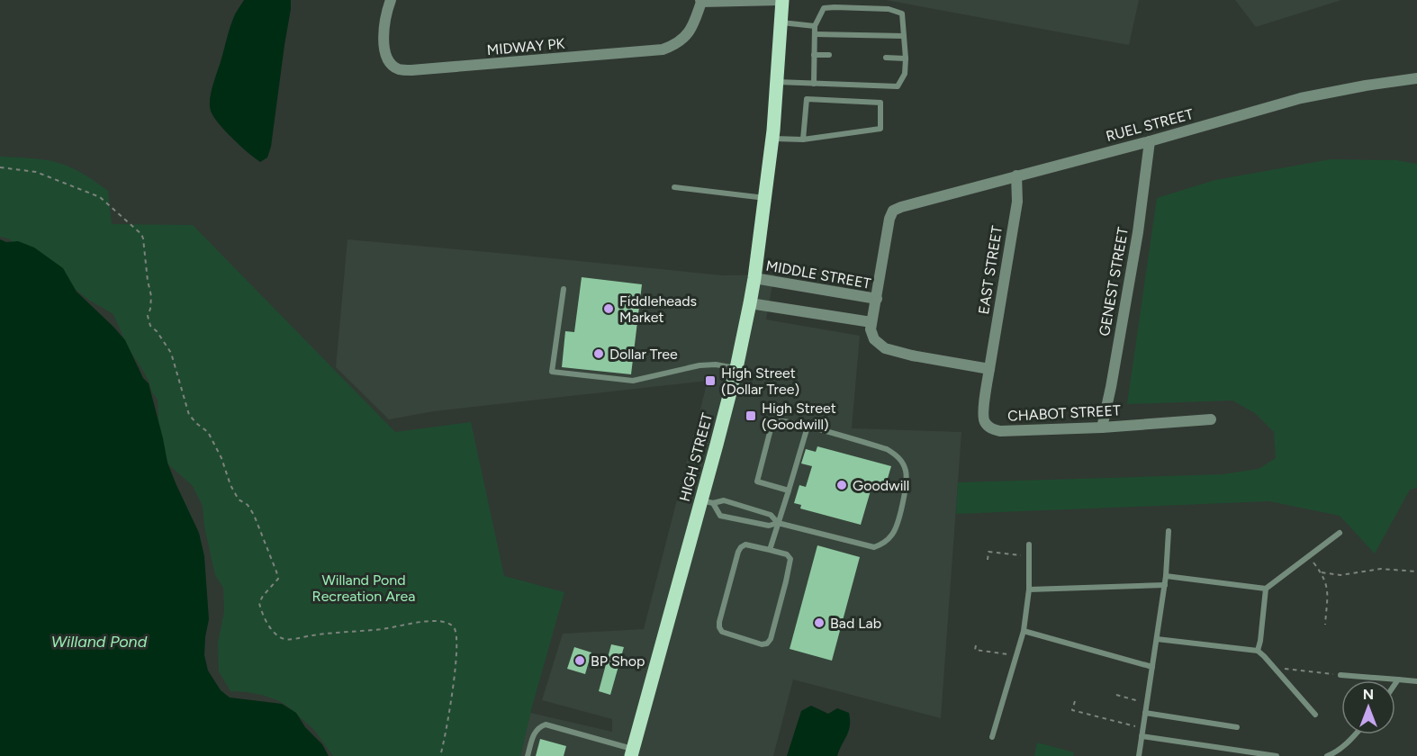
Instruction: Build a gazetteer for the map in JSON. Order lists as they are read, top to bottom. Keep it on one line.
{"streets":{"main road":["HIGH STREET"],"street":["MIDWAY PK","RUEL STREET","EAST STREET","MIDDLE STREET","GENEST STREET","CHABOT STREET"]},"crossings":[["RUEL STREET","EAST STREET"],["RUEL STREET","MIDDLE STREET"],["RUEL STREET","GENEST STREET"],["EAST STREET","CHABOT STREET"],["MIDDLE STREET","HIGH STREET"],["GENEST STREET","CHABOT STREET"]],"water":["Willand Pond"],"parks":["Willand Pond Recreation Area"],"places":{"other":["Fiddleheads Market","Dollar Tree","Goodwill","Bad Lab","BP Shop"],"transit":["High Street (Dollar Tree)","High Street (Goodwill)"]},"north":"top"}
